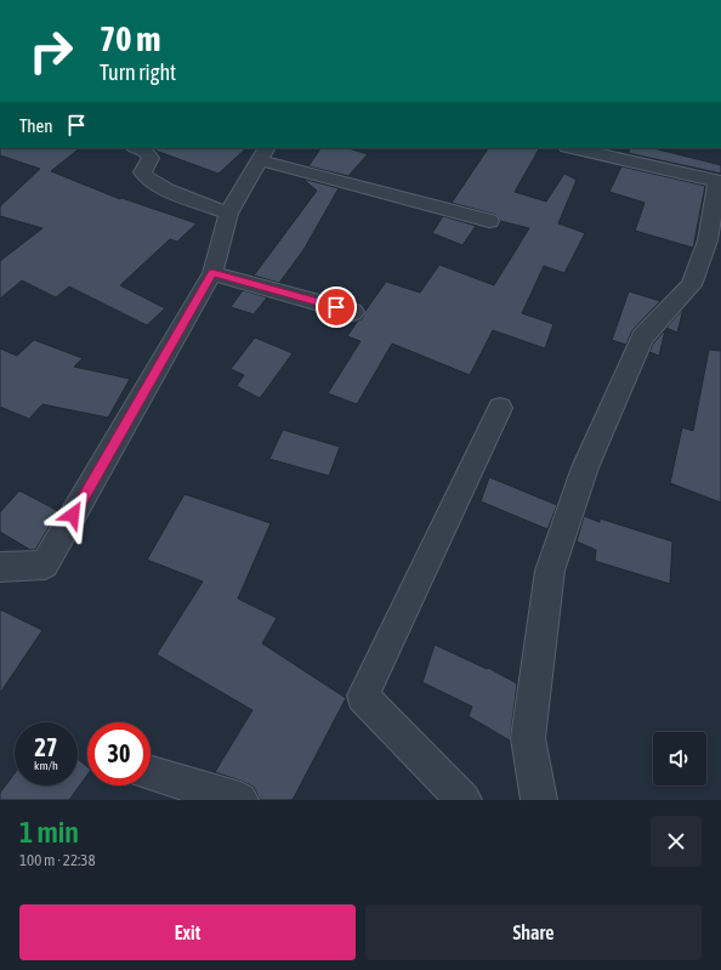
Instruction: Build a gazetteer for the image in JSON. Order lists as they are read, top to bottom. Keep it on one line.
{"page":{"turn":["70 m","Turn right"],"then":"Then","speed":"27 km/h","limit":"30","heading":["1 min","100 m · 22:38"],"buttons":["Exit","Share"]}}
